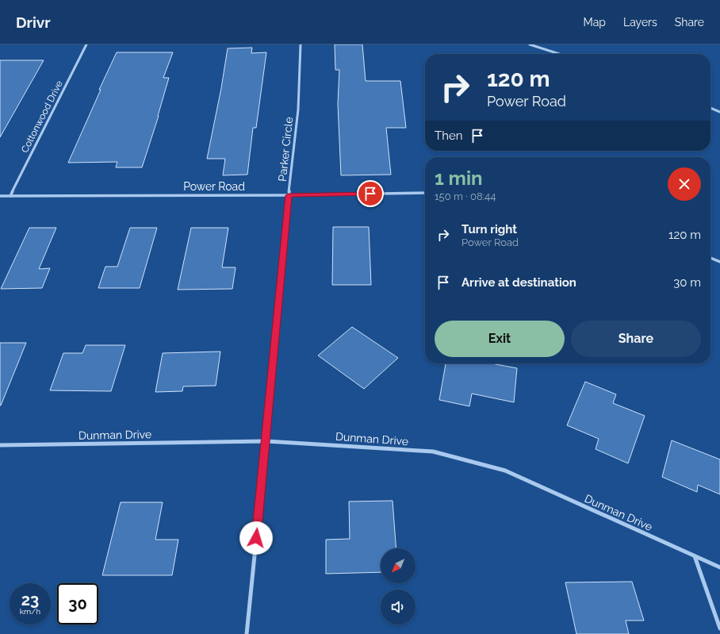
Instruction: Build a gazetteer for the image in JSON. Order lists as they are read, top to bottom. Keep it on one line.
{"streets":{"street":["Cottonwood Drive","Parker Circle","Power Road","Dunman Drive"]},"crossings":[["Cottonwood Drive","Power Road"],["Parker Circle","Power Road"],["Parker Circle","Dunman Drive"]],"north":"bottom left","page":{"header":"Drivr","nav":["Map","Layers","Share"],"turn":["120 m","Power Road"],"then":"Then","heading":["1 min","150 m · 08:44"],"list":[{"name":"Turn right","note":"Power Road","value":"120 m"},{"name":"Arrive at destination","value":"30 m"}],"buttons":["Exit","Share"],"speed":"23 km/h","limit":"30"}}
